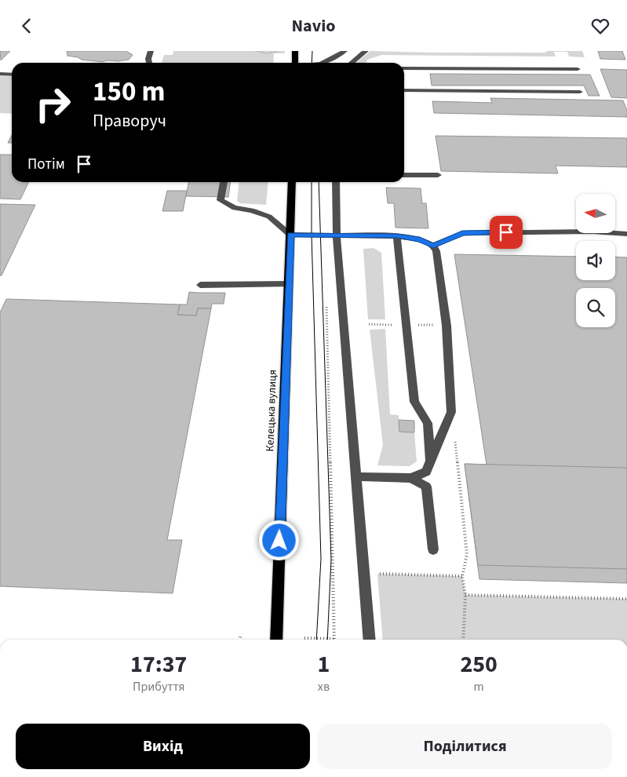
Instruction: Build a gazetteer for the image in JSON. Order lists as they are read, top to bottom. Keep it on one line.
{"streets":{"main road":["Келецька вулиця"]},"north":"left","page":{"header":"Navio","turn":["150 m","Праворуч"],"then":"Потім","eta":["17:37","Прибуття","1","хв","250","m"],"buttons":["Вихід","Поділитися"]}}
